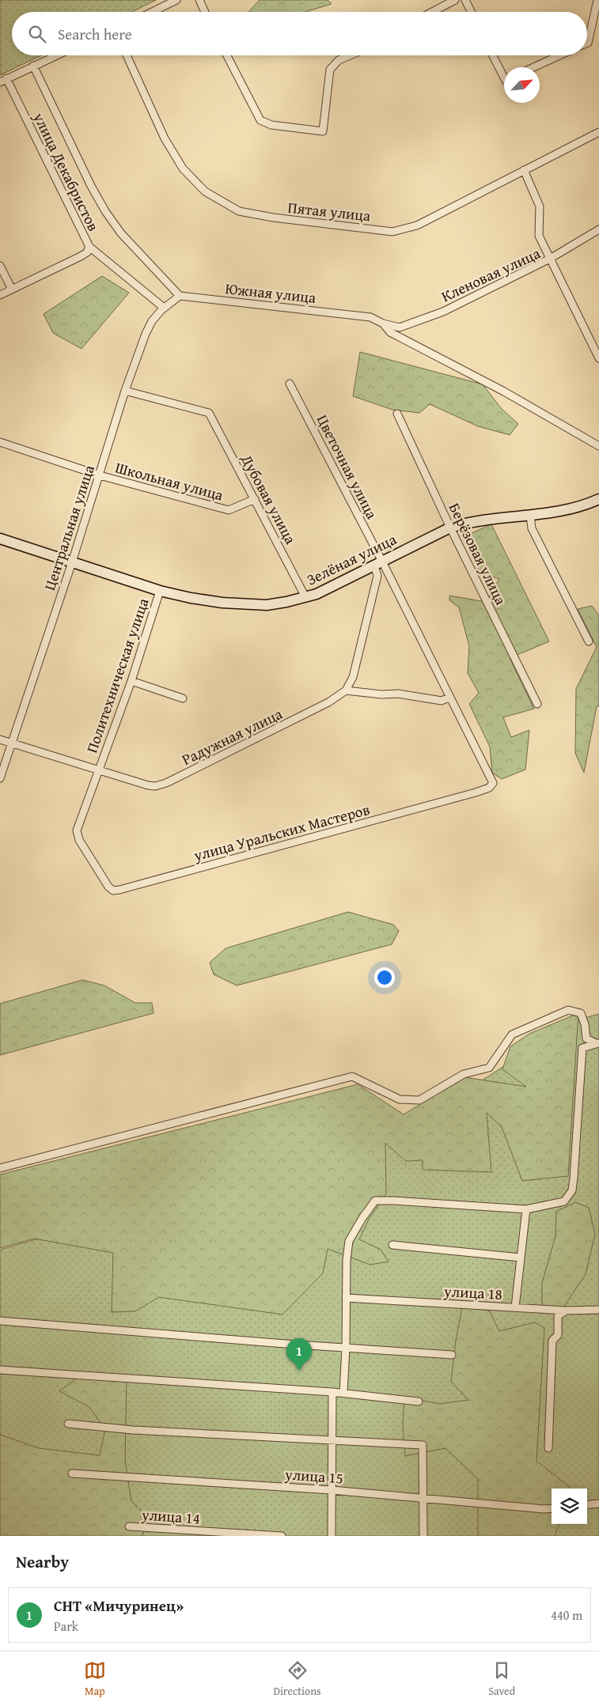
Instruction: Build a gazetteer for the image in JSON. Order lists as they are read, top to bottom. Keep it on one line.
{"streets":{"street":["улица Декабристов","Пятая улица","Кленовая улица","Южная улица","Цветочная улица","Школьная улица","Дубовая улица","Центральная улица","Берёзовая улица","Зелёная улица","Политехническая улица","Радужная улица","улица Уральских Мастеров","улица 18","улица 15","улица 14"]},"crossings":[["Кленовая улица","Южная улица"],["Южная улица","Центральная улица"],["Цветочная улица","Зелёная улица"],["Цветочная улица","улица Уральских Мастеров"],["Школьная улица","Дубовая улица"],["Школьная улица","Центральная улица"],["Дубовая улица","Центральная улица"],["Дубовая улица","Зелёная улица"],["Центральная улица","Зелёная улица"],["Центральная улица","Радужная улица"],["Берёзовая улица","Зелёная улица"],["Зелёная улица","Политехническая улица"],["Политехническая улица","Радужная улица"],["Политехническая улица","улица Уральских Мастеров"],["Радужная улица","улица Уральских Мастеров"]],"north":"top right","page":{"search":"Search here","pins":"1","heading":"Nearby","list":[{"mark":"1","name":"СНТ «Мичуринец»","note":"Park","value":"440 m"}],"nav":["Map","Directions","Saved"]}}
